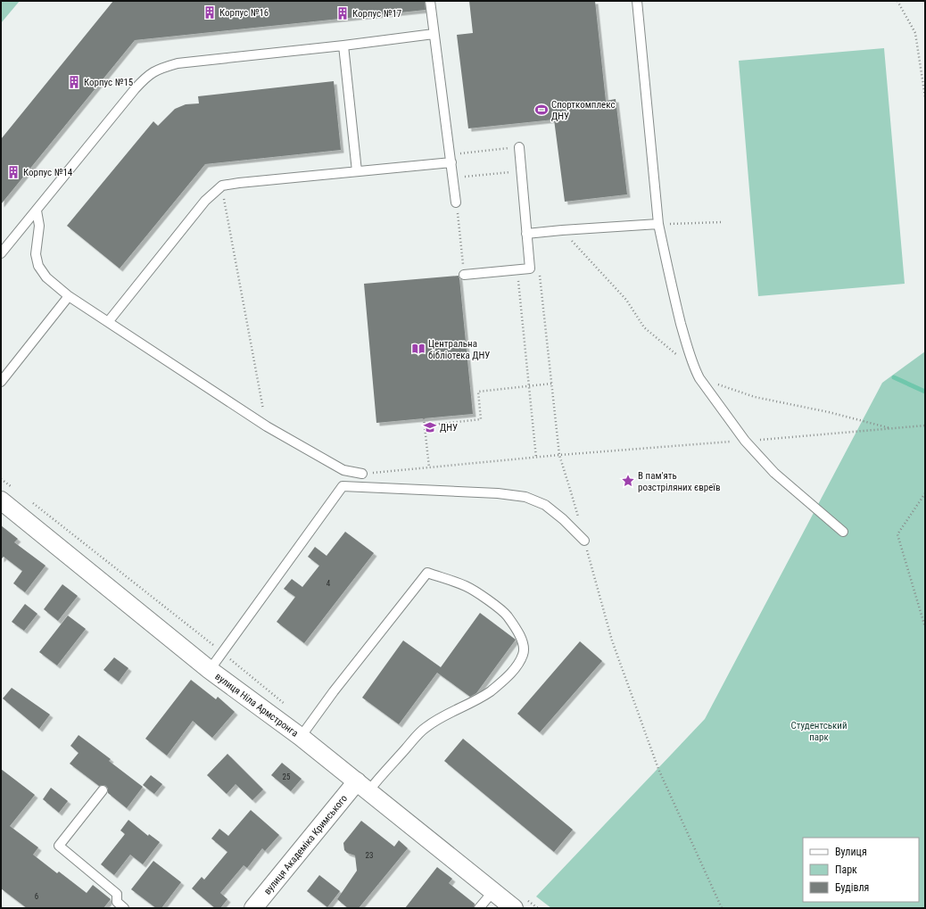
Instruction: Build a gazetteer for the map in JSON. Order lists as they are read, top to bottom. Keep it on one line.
{"streets":{"street":["вулиця Ніла Армстронга","вулиця Академіка Кримського"]},"crossings":[["вулиця Ніла Армстронга","вулиця Академіка Кримського"]],"parks":["Студентський парк"],"places":{"building":["Корпус №16","Корпус №17","Корпус №15","Корпус №14"],"sports":["Спорткомплекс ДНУ"],"library":["Центральна бібліотека ДНУ"],"school or university":["ДНУ"],"place":["В пам'ять розстріляних євреїв"]},"house_numbers":["4","25","23","6"],"legend":["Вулиця","Парк","Будівля"]}
